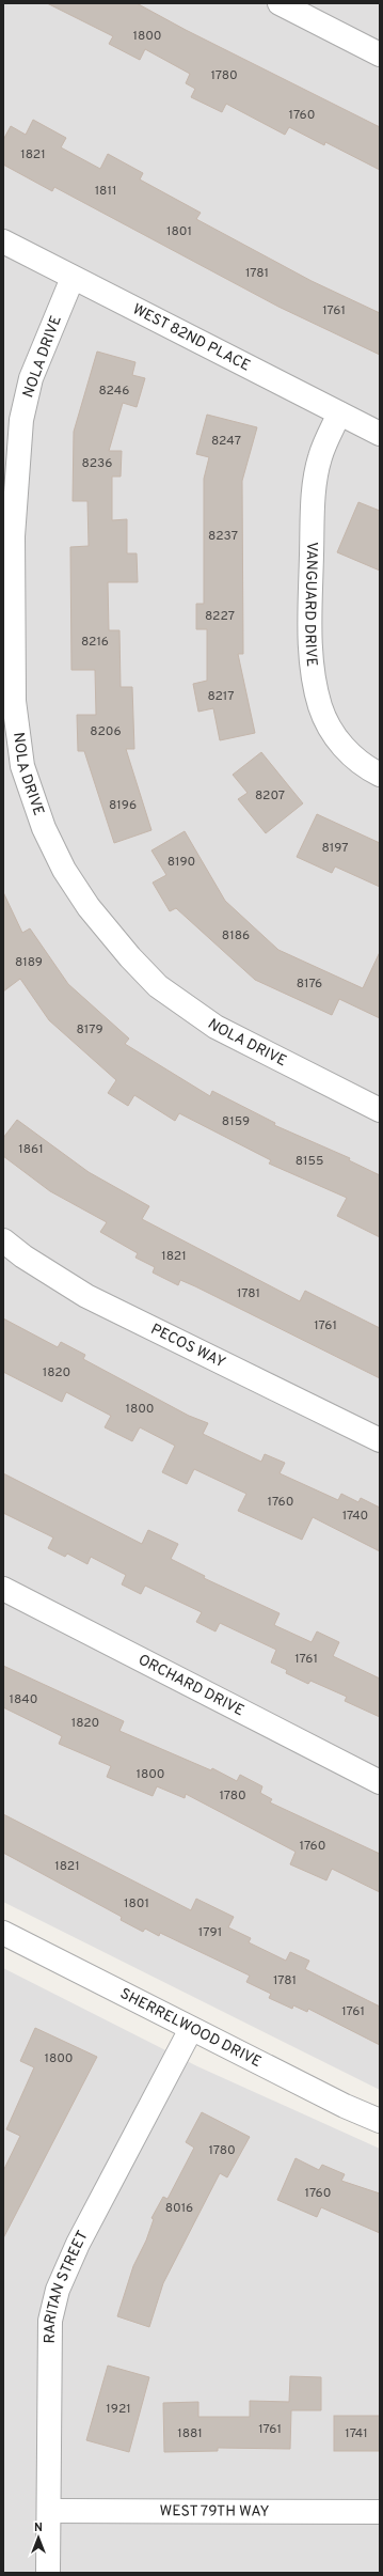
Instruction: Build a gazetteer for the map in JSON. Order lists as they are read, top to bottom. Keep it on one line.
{"streets":{"street":["WEST 82ND PLACE","NOLA DRIVE","VANGUARD DRIVE","PECOS WAY","ORCHARD DRIVE","SHERRELWOOD DRIVE","RARITAN STREET","WEST 79TH WAY"]},"crossings":[["WEST 82ND PLACE","NOLA DRIVE"],["WEST 82ND PLACE","VANGUARD DRIVE"],["SHERRELWOOD DRIVE","RARITAN STREET"],["RARITAN STREET","WEST 79TH WAY"]],"house_numbers":["1800","1780","1760","1821","1811","1801","1781","1761","8246","8247","8236","8237","8227","8216","8217","8206","8207","8196","8197","8190","8186","8189","8176","8179","8159","1861","8155","1821","1781","1761","1820","1800","1760","1740","1761","1840","1820","1800","1780","1760","1821","1801","1791","1781","1761","1800","1780","1760","8016","1921","1761","1881","1741"],"north":"top"}
